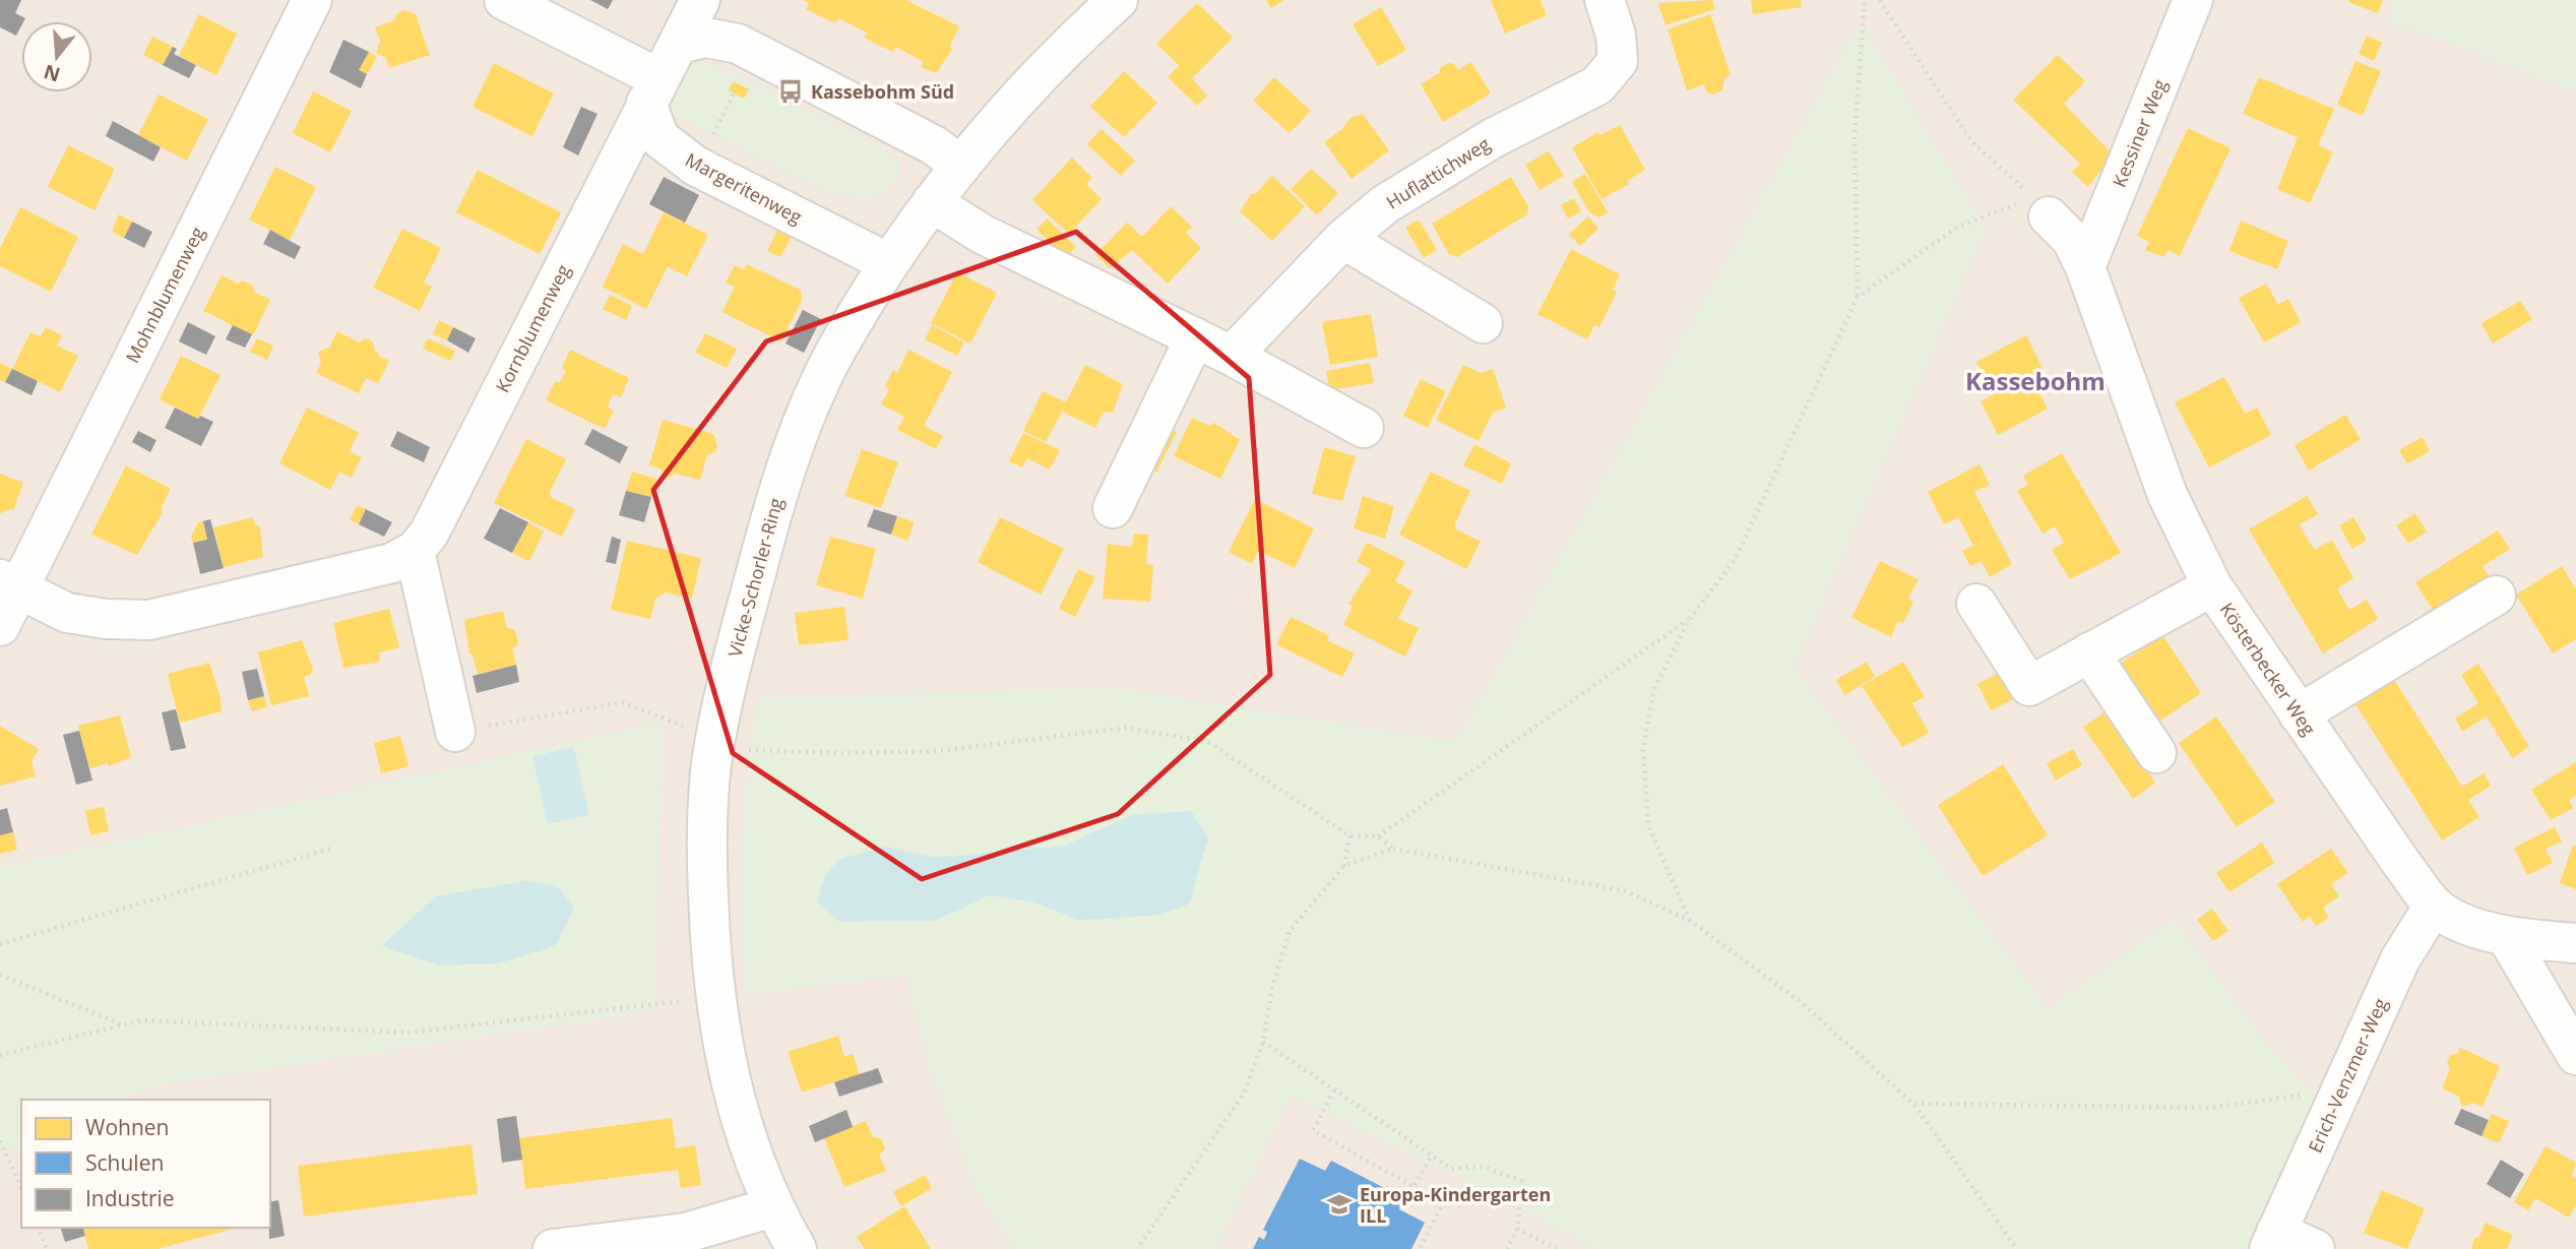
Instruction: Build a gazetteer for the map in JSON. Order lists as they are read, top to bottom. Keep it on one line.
{"streets":{"street":["Kessiner Weg","Huflattichweg","Margeritenweg","Mohnblumenweg","Kornblumenweg","Vicke-Schorler-Ring","Kösterbecker Weg","Erich-Venzmer-Weg"]},"crossings":[["Kessiner Weg","Kösterbecker Weg"],["Margeritenweg","Kornblumenweg"],["Margeritenweg","Vicke-Schorler-Ring"],["Kösterbecker Weg","Erich-Venzmer-Weg"]],"districts":["Kassebohm"],"places":{"bus stop":["Kassebohm Süd"],"school or university":["Europa-Kindergarten ILL"]},"legend":["Wohnen","Schulen","Industrie"],"north":"bottom"}
